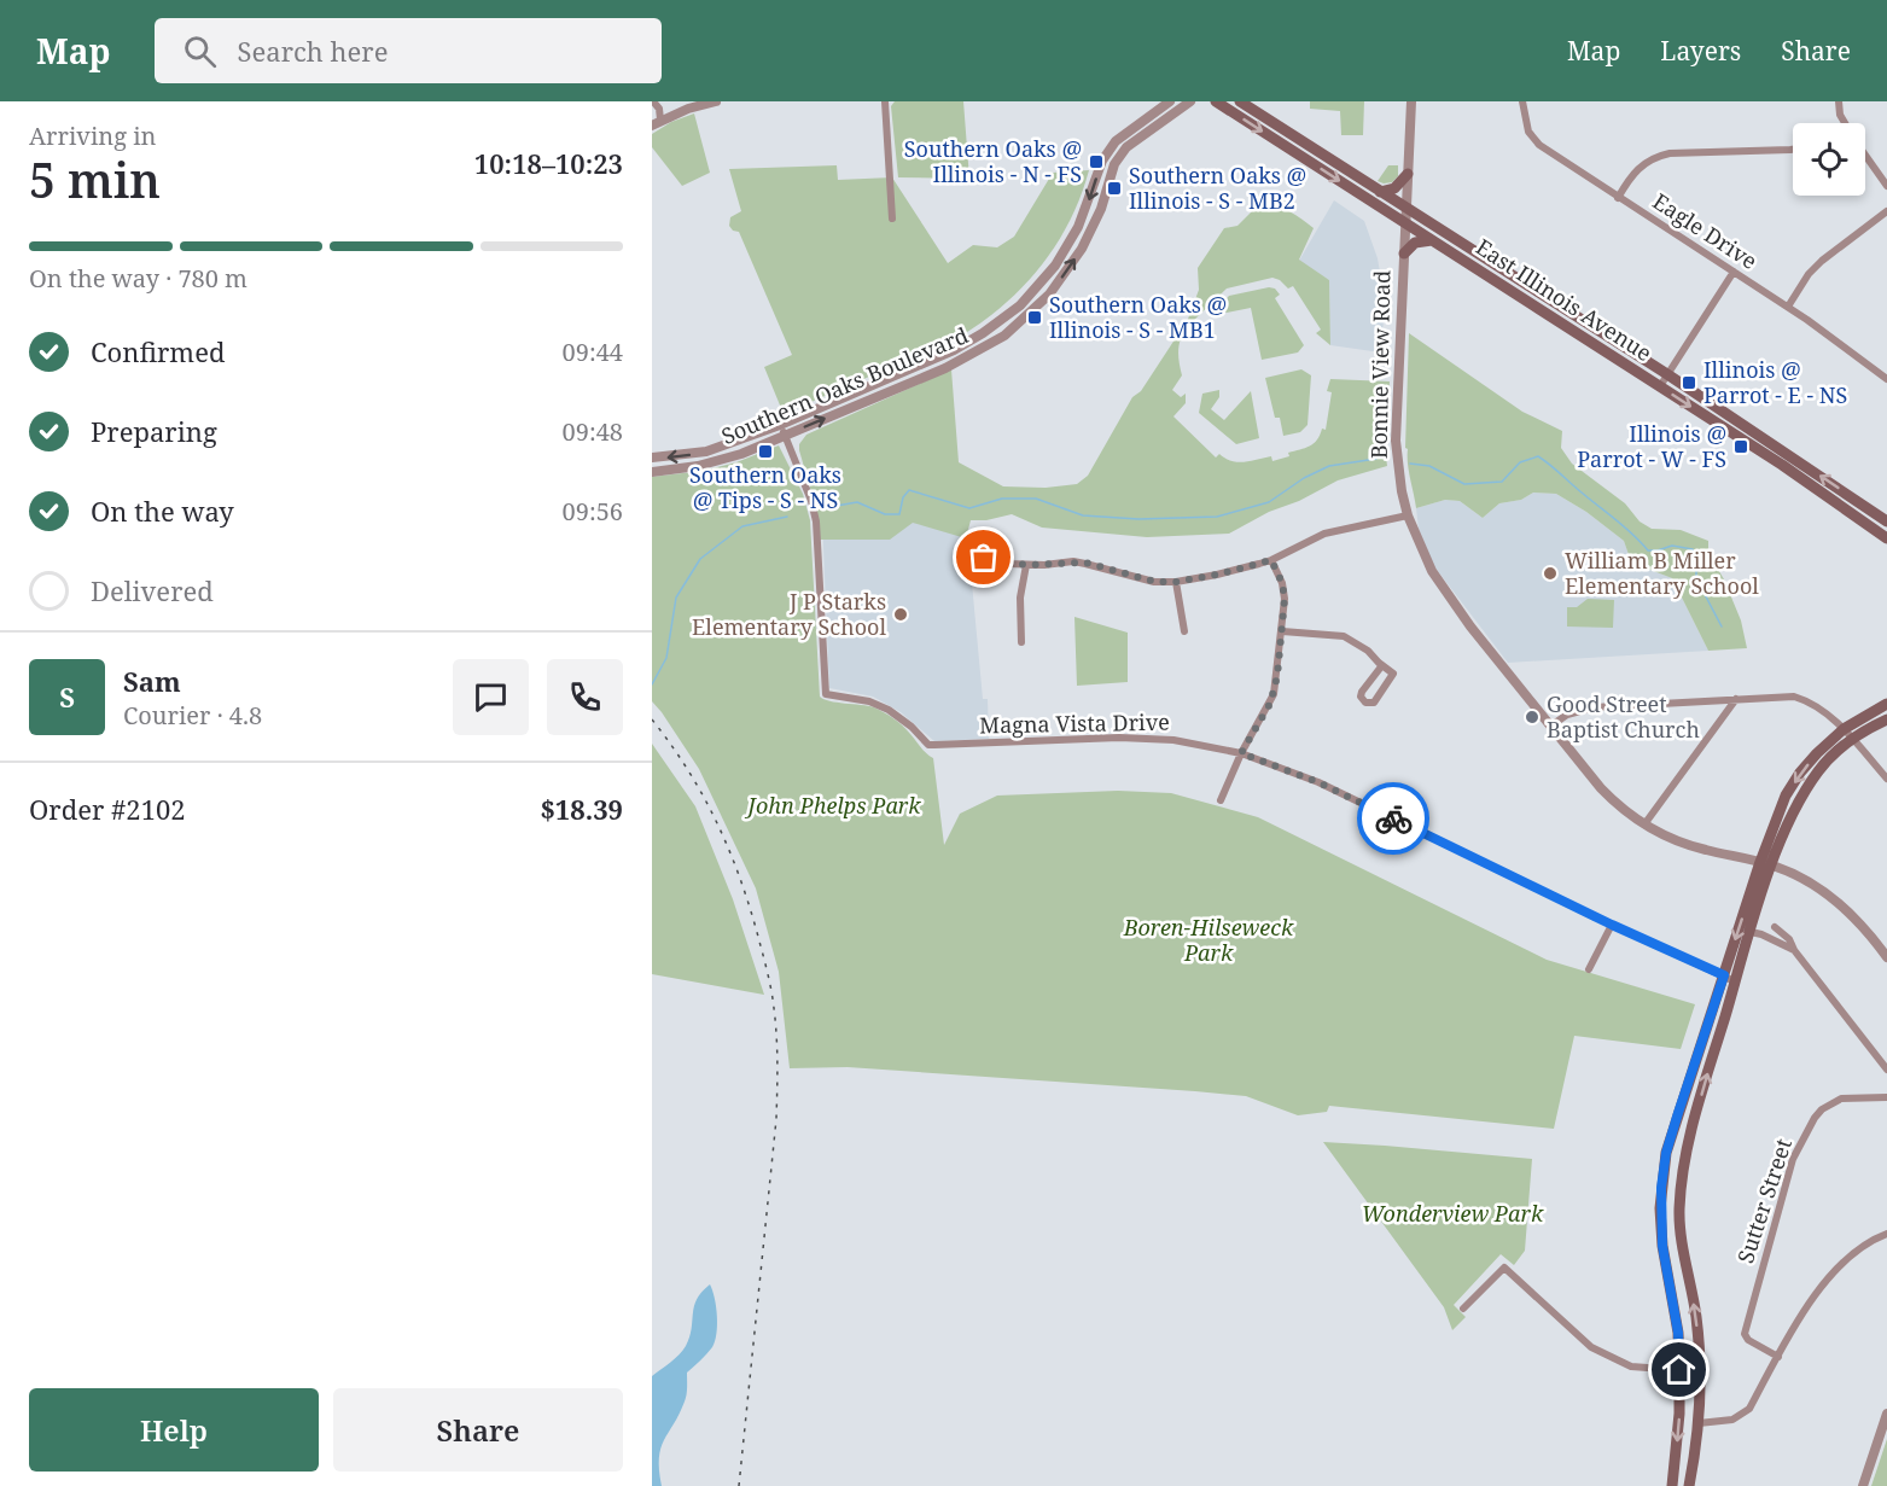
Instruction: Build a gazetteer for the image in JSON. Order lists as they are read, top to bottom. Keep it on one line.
{"streets":{"main road":["East Illinois Avenue"],"street":["Eagle Drive","Bonnie View Road","Southern Oaks Boulevard","Magna Vista Drive","Sutter Street"]},"crossings":[["East Illinois Avenue","Bonnie View Road"],["Southern Oaks Boulevard","Magna Vista Drive"]],"parks":["John Phelps Park","Boren-Hilseweck Park","Wonderview Park"],"places":{"transit":["Southern Oaks @ Illinois - N - FS","Southern Oaks @ Illinois - S - MB2","Southern Oaks @ Illinois - S - MB1","Illinois @ Parrot - E - NS","Illinois @ Parrot - W - FS","Southern Oaks @ Tips - S - NS"],"other":["William B Miller Elementary School","J P Starks Elementary School","Good Street Baptist Church"]},"page":{"header":"Map","search":"Search here","nav":["Map","Layers","Share"],"heading":["5 min","Arriving in","10:18–10:23"],"panel":["Sam","Courier · 4.8","Order #2102","$18.39"],"bar":"On the way · 780 m","list":[["Confirmed","09:44"],["Preparing","09:48"],["On the way","09:56"],"Delivered"],"round":"S","buttons":["Help","Share"]}}
